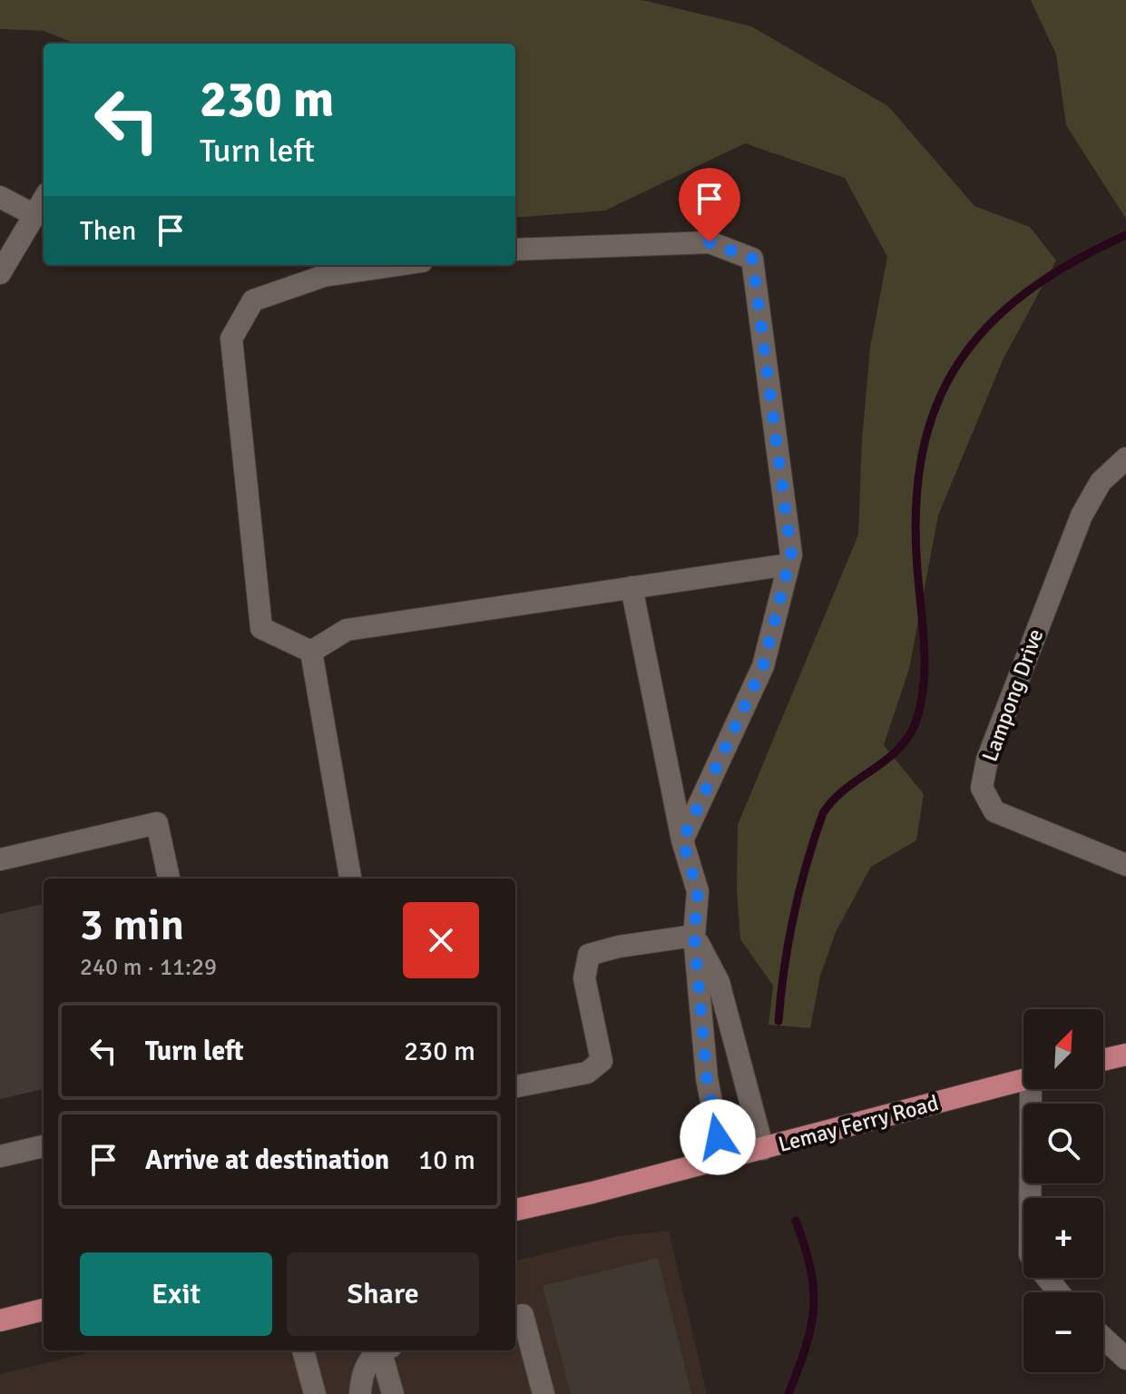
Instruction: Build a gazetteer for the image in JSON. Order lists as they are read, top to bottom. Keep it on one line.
{"streets":{"main road":["Lemay Ferry Road"],"street":["Lampong Drive"]},"north":"top right","page":{"turn":["230 m","Turn left"],"then":"Then","heading":["3 min","240 m · 11:29"],"list":[{"name":"Turn left","value":"230 m"},{"name":"Arrive at destination","value":"10 m"}],"map_buttons":["+","−"],"buttons":["Exit","Share"]}}
